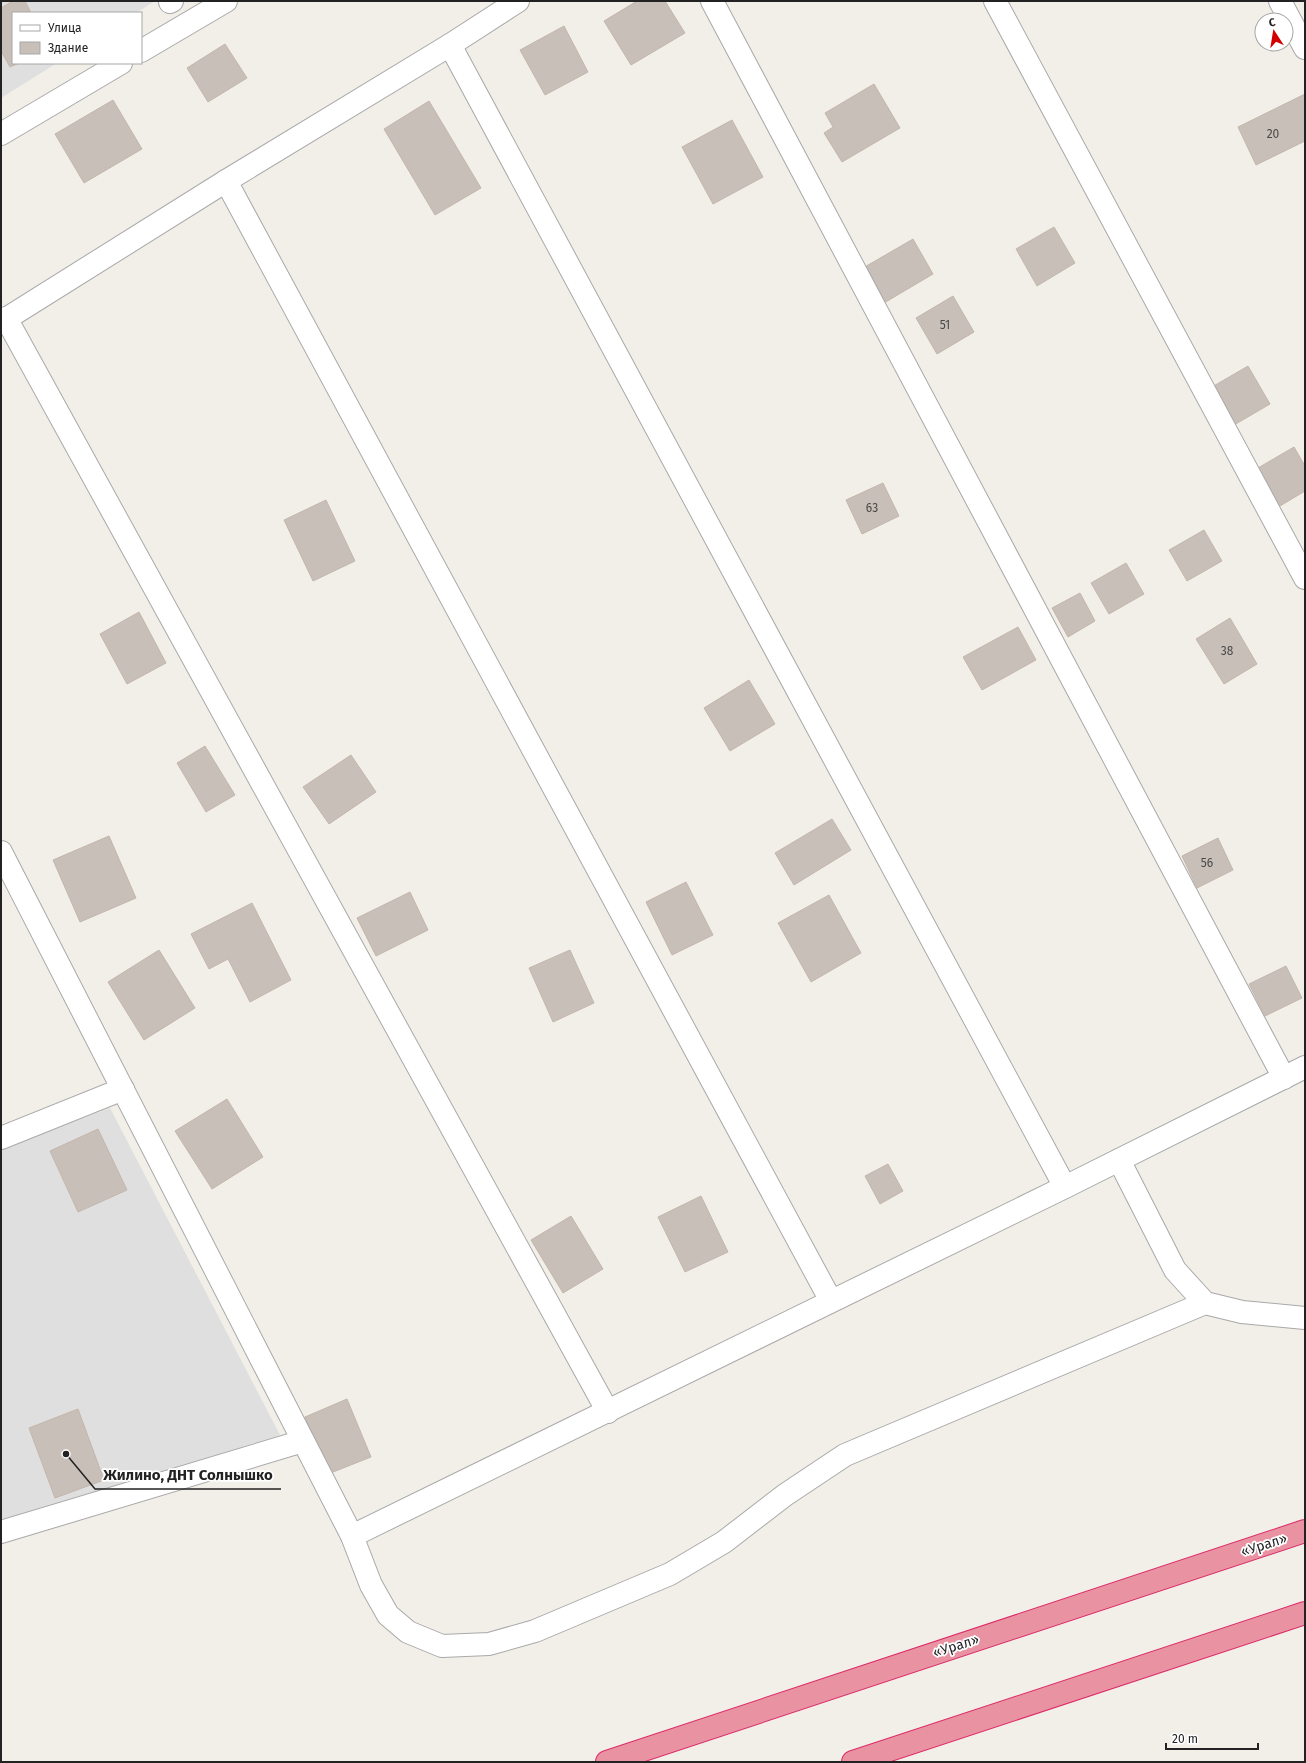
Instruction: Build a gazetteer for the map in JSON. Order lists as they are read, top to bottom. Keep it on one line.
{"streets":{"highway":["«Урал»"]},"places":["Жилино, ДНТ Солнышко"],"house_numbers":["20","51","63","38","56"],"legend":["Улица","Здание"],"scale_bar":"20 m","north":"top"}
